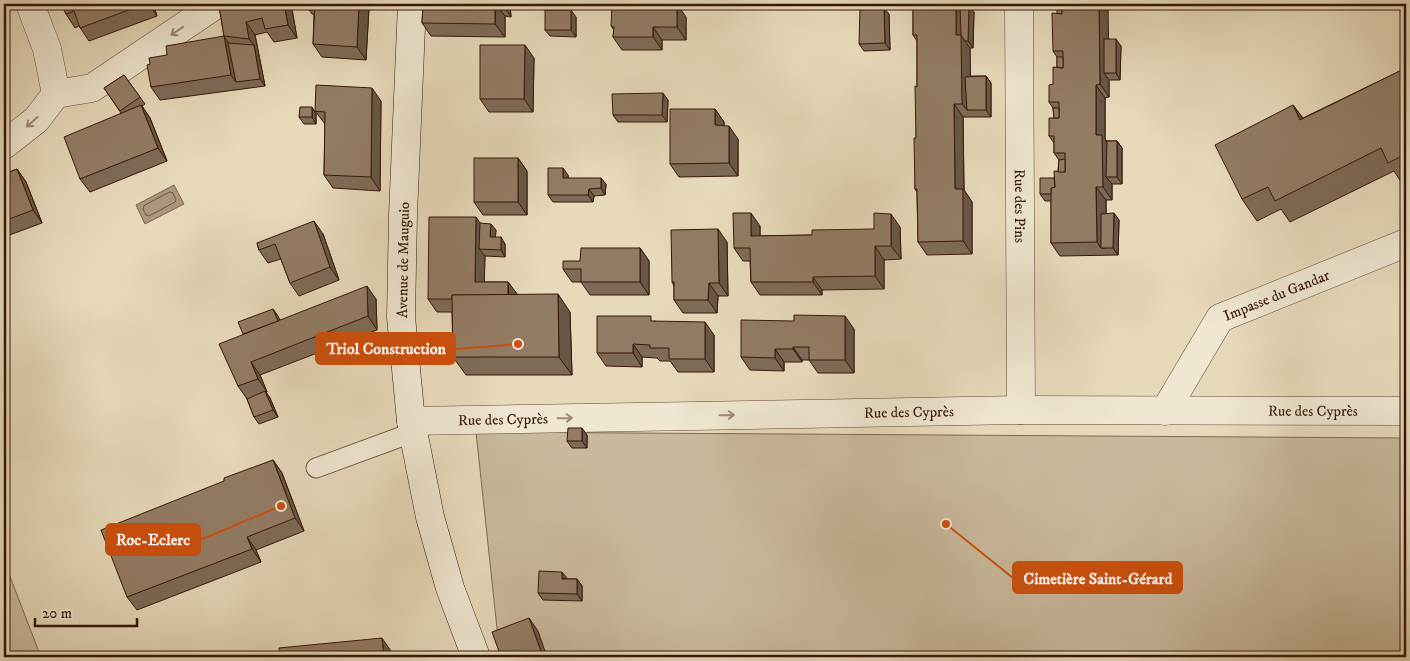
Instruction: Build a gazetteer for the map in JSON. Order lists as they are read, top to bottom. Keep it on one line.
{"streets":{"street":["Rue des Pins","Avenue de Mauguio","Impasse du Gandar","Rue des Cyprès"]},"crossings":[["Rue des Pins","Rue des Cyprès"],["Avenue de Mauguio","Rue des Cyprès"],["Impasse du Gandar","Rue des Cyprès"]],"one_way":["Rue des Cyprès"],"places":["Triol Construction","Roc-Eclerc","Cimetière Saint-Gérard"],"scale_bar":"20 m"}
